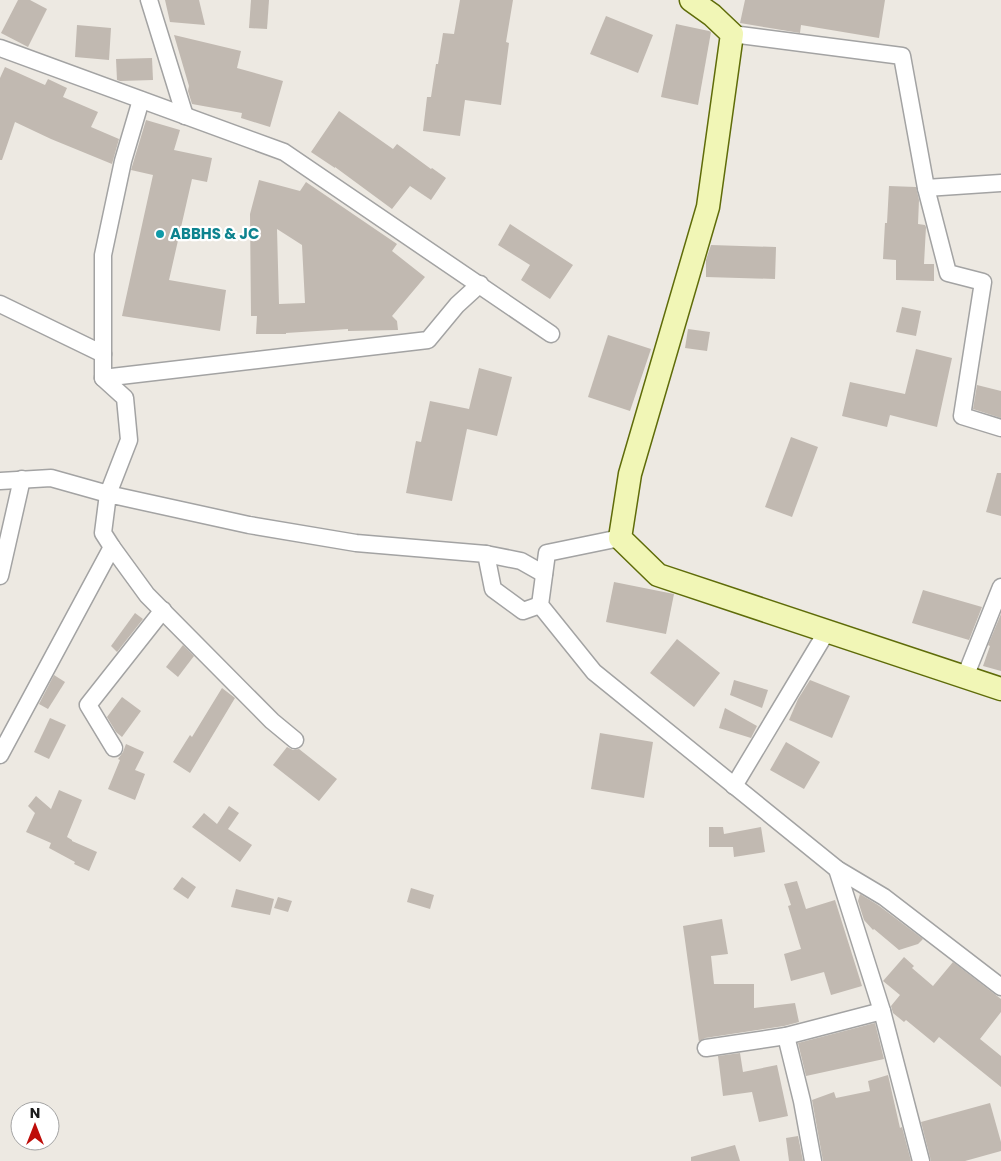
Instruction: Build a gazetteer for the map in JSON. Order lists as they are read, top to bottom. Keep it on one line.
{"places":["ABBHS & JC"],"north":"top"}
